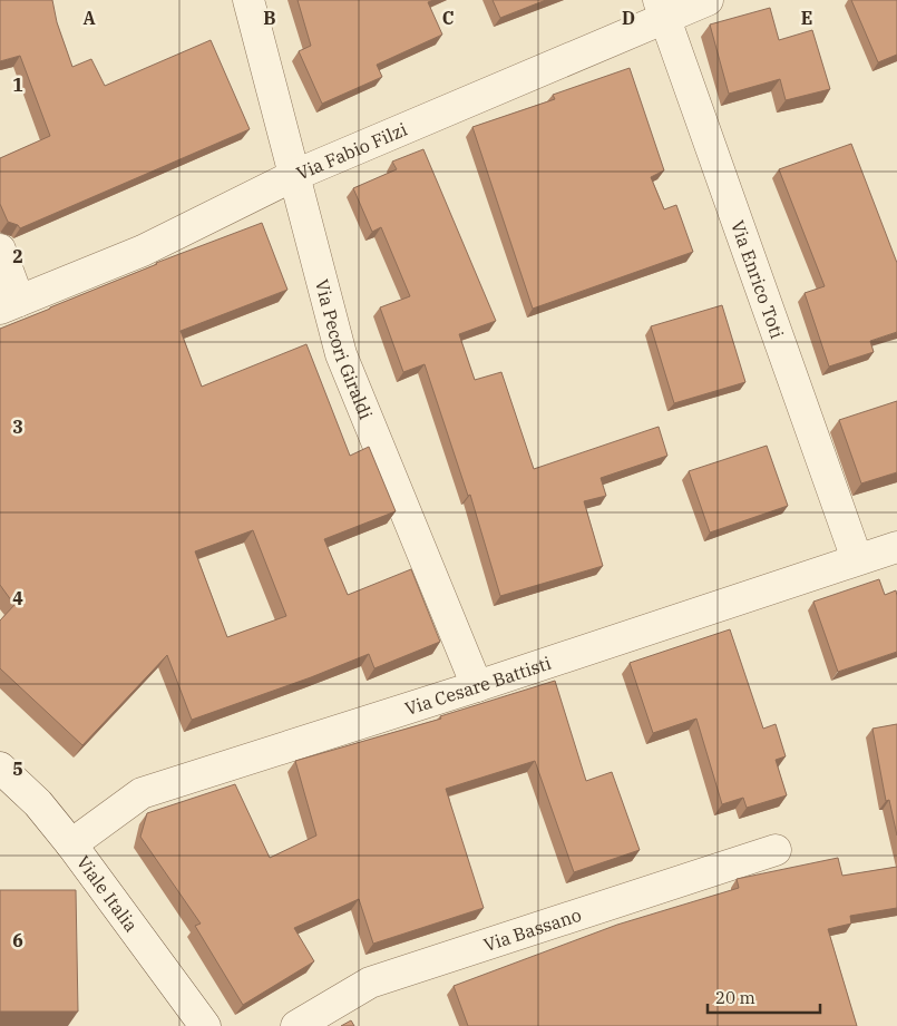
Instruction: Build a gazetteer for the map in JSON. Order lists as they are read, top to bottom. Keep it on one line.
{"streets":{"street":["Via Fabio Filzi","Via Enrico Toti","Via Pecori Giraldi","Via Cesare Battisti","Viale Italia","Via Bassano"]},"crossings":[["Via Fabio Filzi","Via Enrico Toti"],["Via Fabio Filzi","Via Pecori Giraldi"],["Via Enrico Toti","Via Cesare Battisti"],["Via Pecori Giraldi","Via Cesare Battisti"],["Via Cesare Battisti","Viale Italia"]],"scale_bar":"20 m","grid":{"columns":["A","B","C","D","E"],"rows":["1","2","3","4","5","6"]}}
